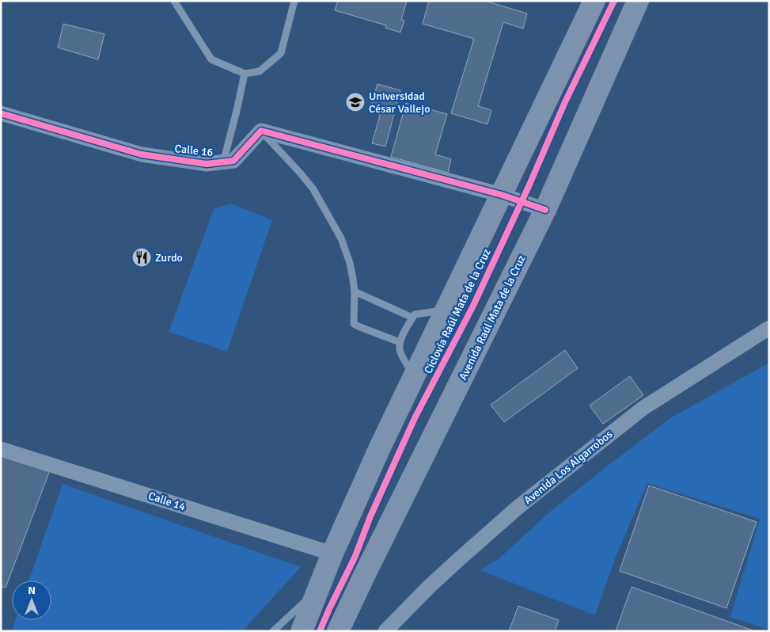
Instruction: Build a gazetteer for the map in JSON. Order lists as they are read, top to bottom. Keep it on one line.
{"streets":{"main road":["Avenida Raúl Mata de la Cruz"],"street":["Calle 16","Avenida Los Algarrobos","Calle 14"],"cycle path":["Ciclovía Raúl Mata de la Cruz"]},"places":{"school or university":["Universidad César Vallejo"],"restaurant":["Zurdo"]},"north":"top"}
